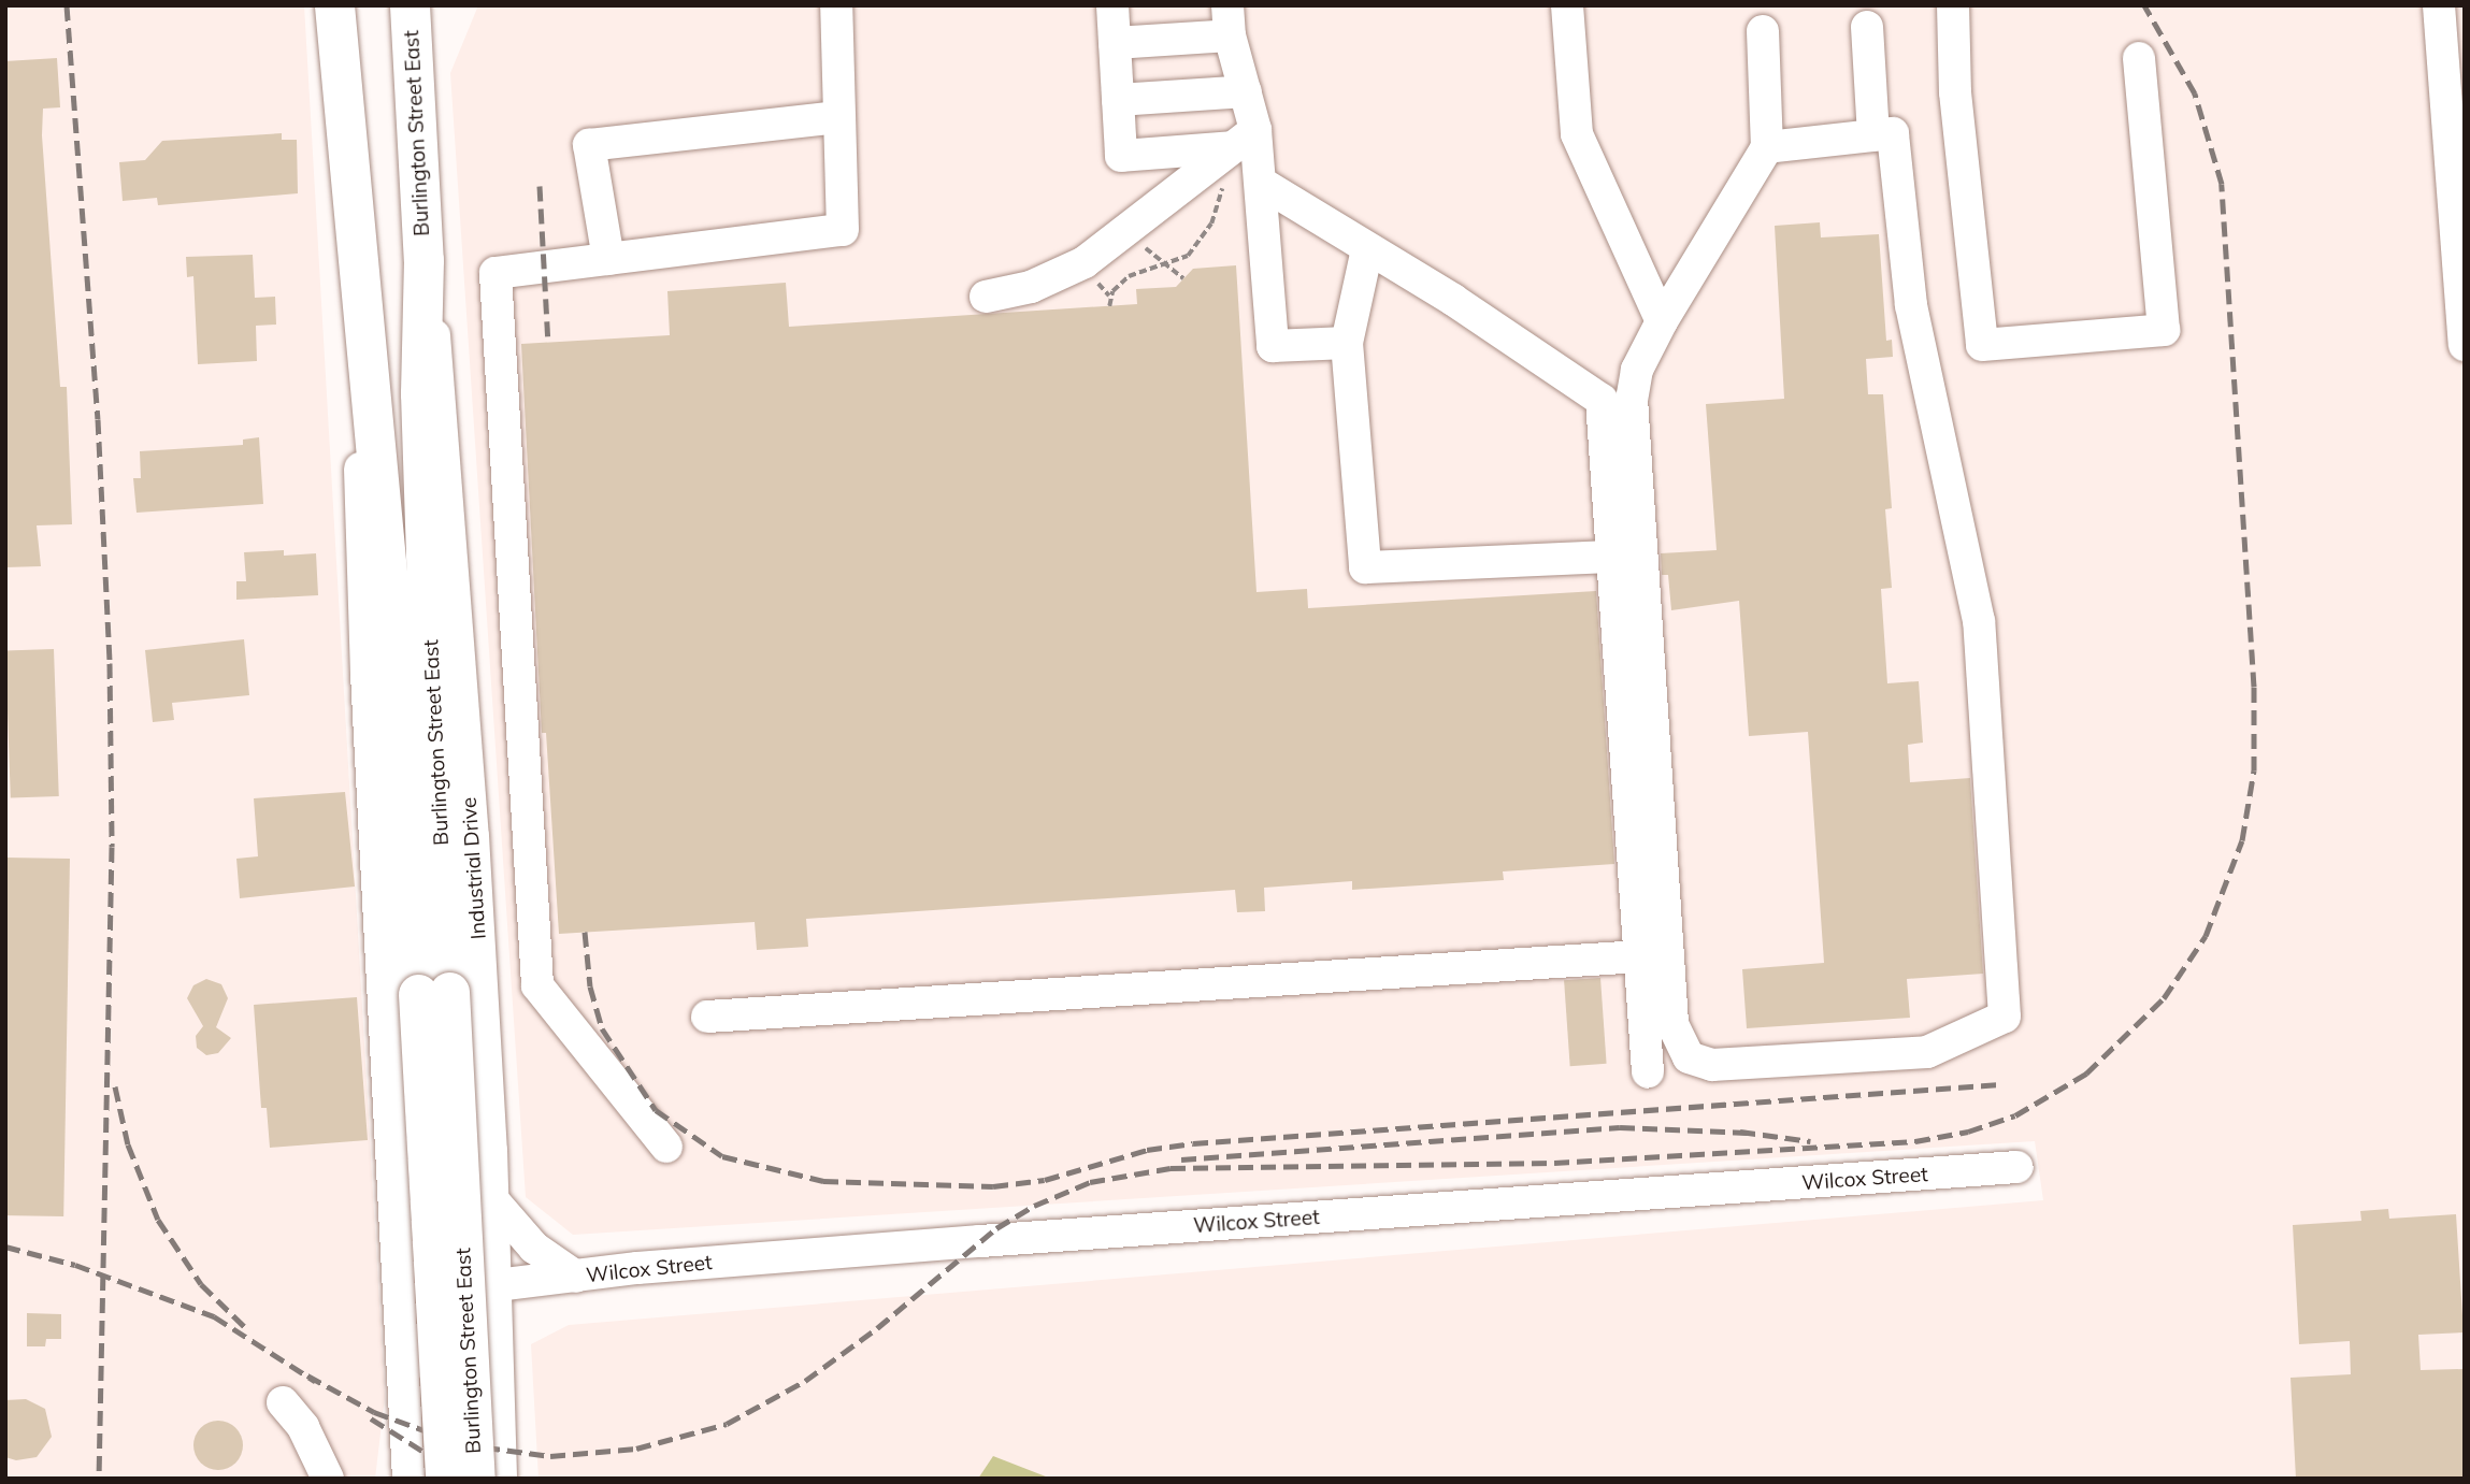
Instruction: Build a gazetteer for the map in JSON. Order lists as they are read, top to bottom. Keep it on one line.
{"streets":{"main road":["Burlington Street East"],"street":["Industrial Drive","Wilcox Street"]},"crossings":[["Burlington Street East","Industrial Drive"],["Industrial Drive","Wilcox Street"]]}
